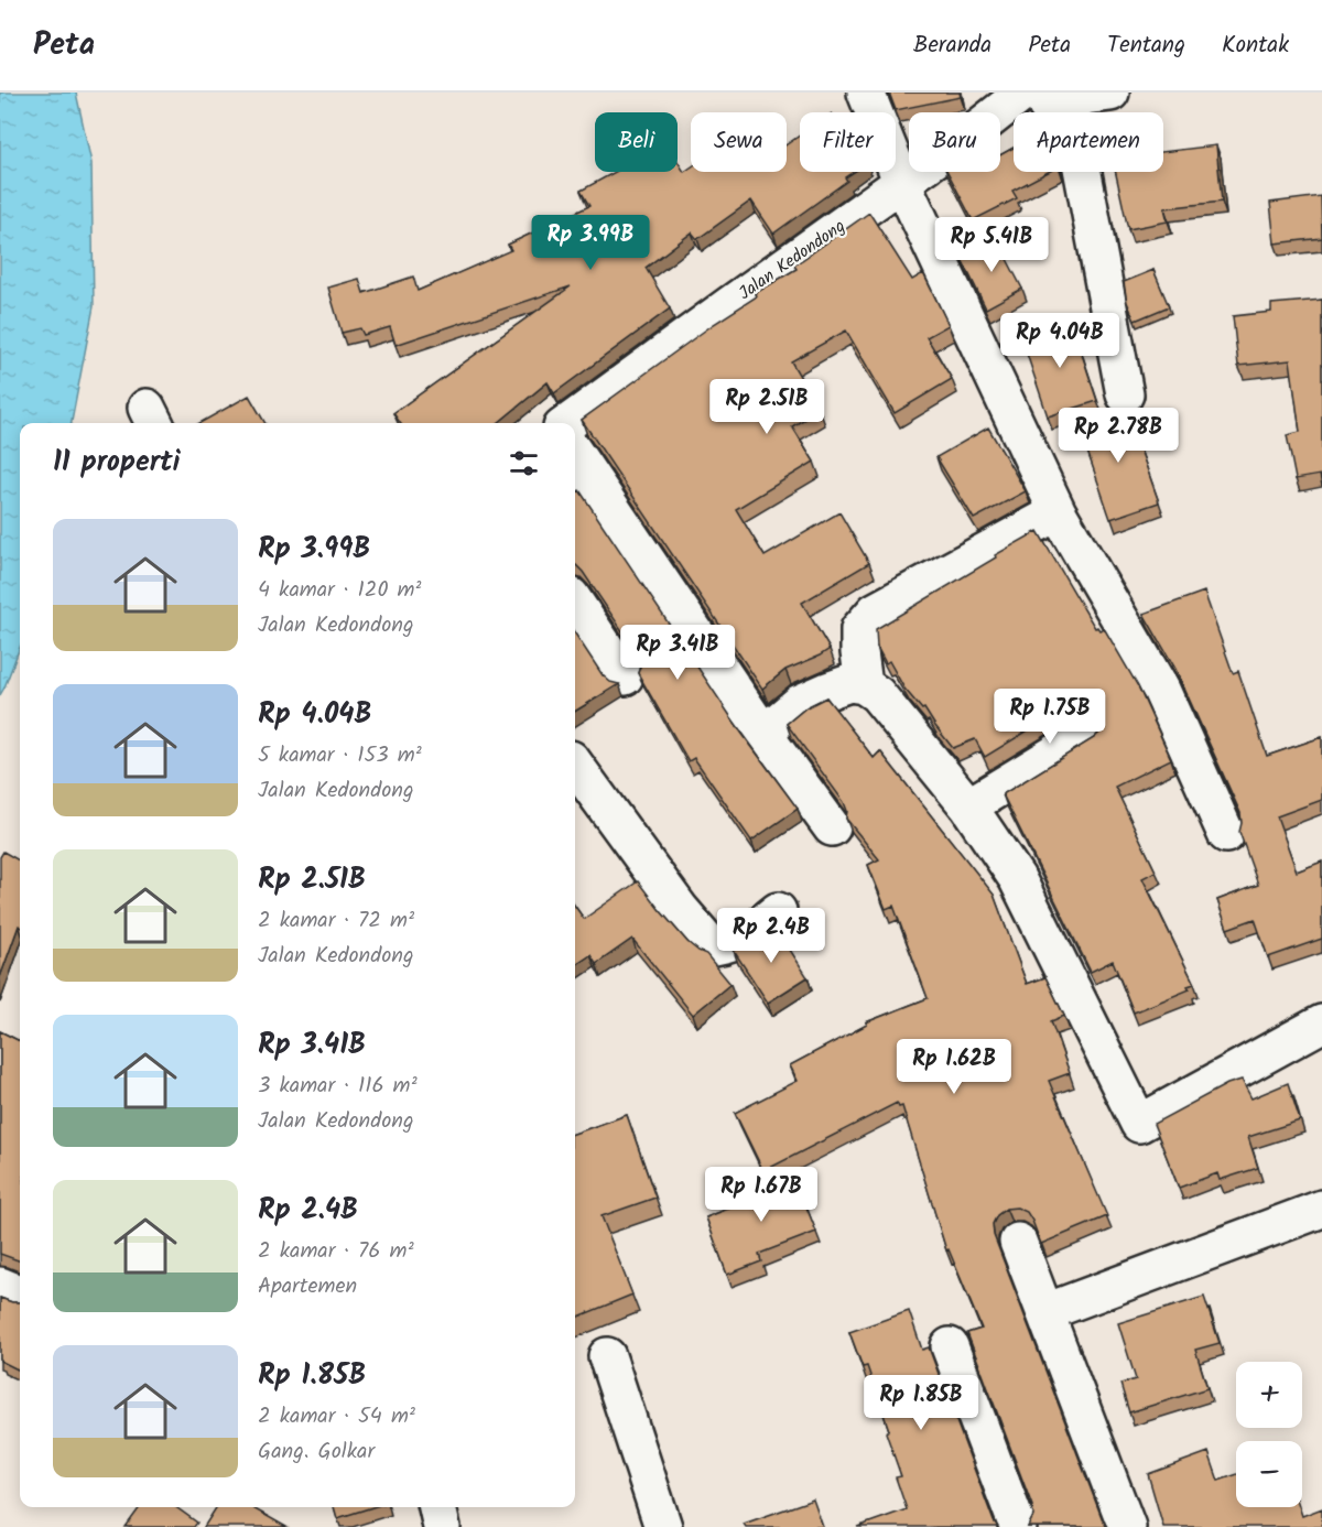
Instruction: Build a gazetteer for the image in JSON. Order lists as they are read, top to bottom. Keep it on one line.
{"streets":{"street":["Jalan Kedondong"]},"page":{"header":"Peta","nav":["Beranda","Peta","Tentang","Kontak"],"chip":["Beli","Sewa","Filter","Baru","Apartemen"],"price":["Rp 3.99B","Rp 5.41B","Rp 4.04B","Rp 2.51B","Rp 2.78B","Rp 3.41B","Rp 1.75B","Rp 2.4B","Rp 1.62B","Rp 1.67B","Rp 1.85B"],"heading":"11 properti","list":[{"name":"Rp 3.99B","note":"4 kamar · 120 m² · Jalan Kedondong"},{"name":"Rp 4.04B","note":"5 kamar · 153 m² · Jalan Kedondong"},{"name":"Rp 2.51B","note":"2 kamar · 72 m² · Jalan Kedondong"},{"name":"Rp 3.41B","note":"3 kamar · 116 m² · Jalan Kedondong"},{"name":"Rp 2.4B","note":"2 kamar · 76 m² · Apartemen"},{"name":"Rp 1.85B","note":"2 kamar · 54 m² · Gang. Golkar"}],"map_buttons":["+","−"]}}
